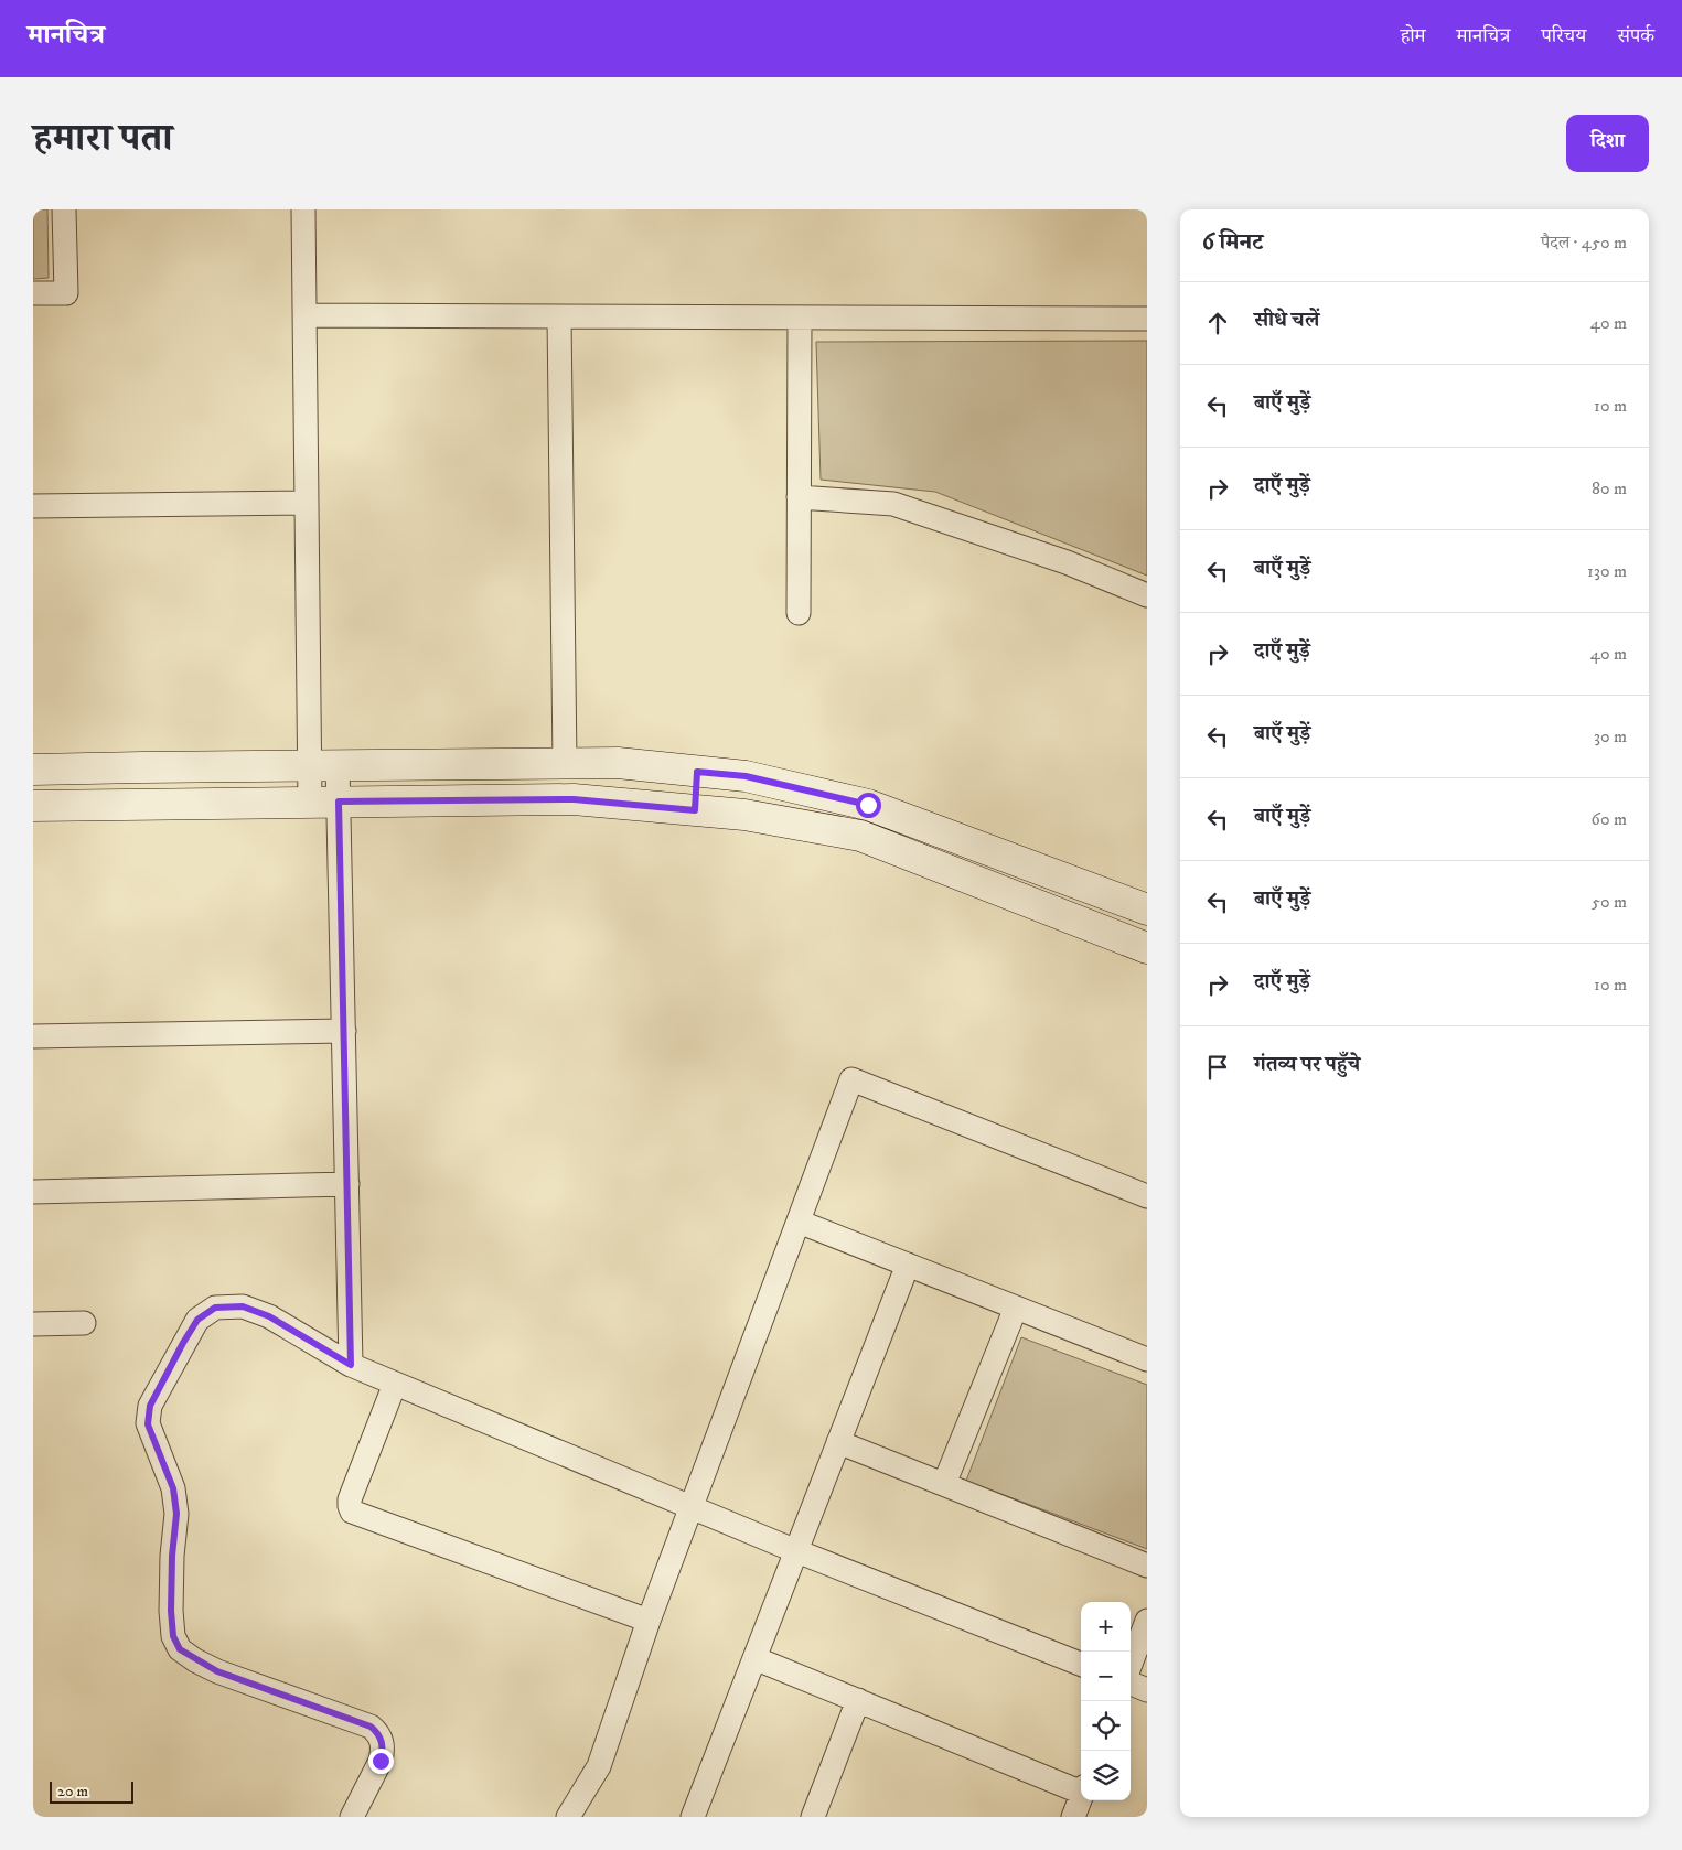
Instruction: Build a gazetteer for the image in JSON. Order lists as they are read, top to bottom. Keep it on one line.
{"scale_bar":"20 m","page":{"header":"मानचित्र","nav":["होम","मानचित्र","परिचय","संपर्क"],"title":"हमारा पता","buttons":"दिशा","heading":["6 मिनट","पैदल · 450 m"],"list":[["सीधे चलें","40 m"],["बाएँ मुड़ें","10 m"],["दाएँ मुड़ें","80 m"],["बाएँ मुड़ें","130 m"],["दाएँ मुड़ें","40 m"],["बाएँ मुड़ें","30 m"],["बाएँ मुड़ें","60 m"],["बाएँ मुड़ें","50 m"],["दाएँ मुड़ें","10 m"],"गंतव्य पर पहुँचे"],"map_buttons":["+","−"],"scale":"20 m"}}
